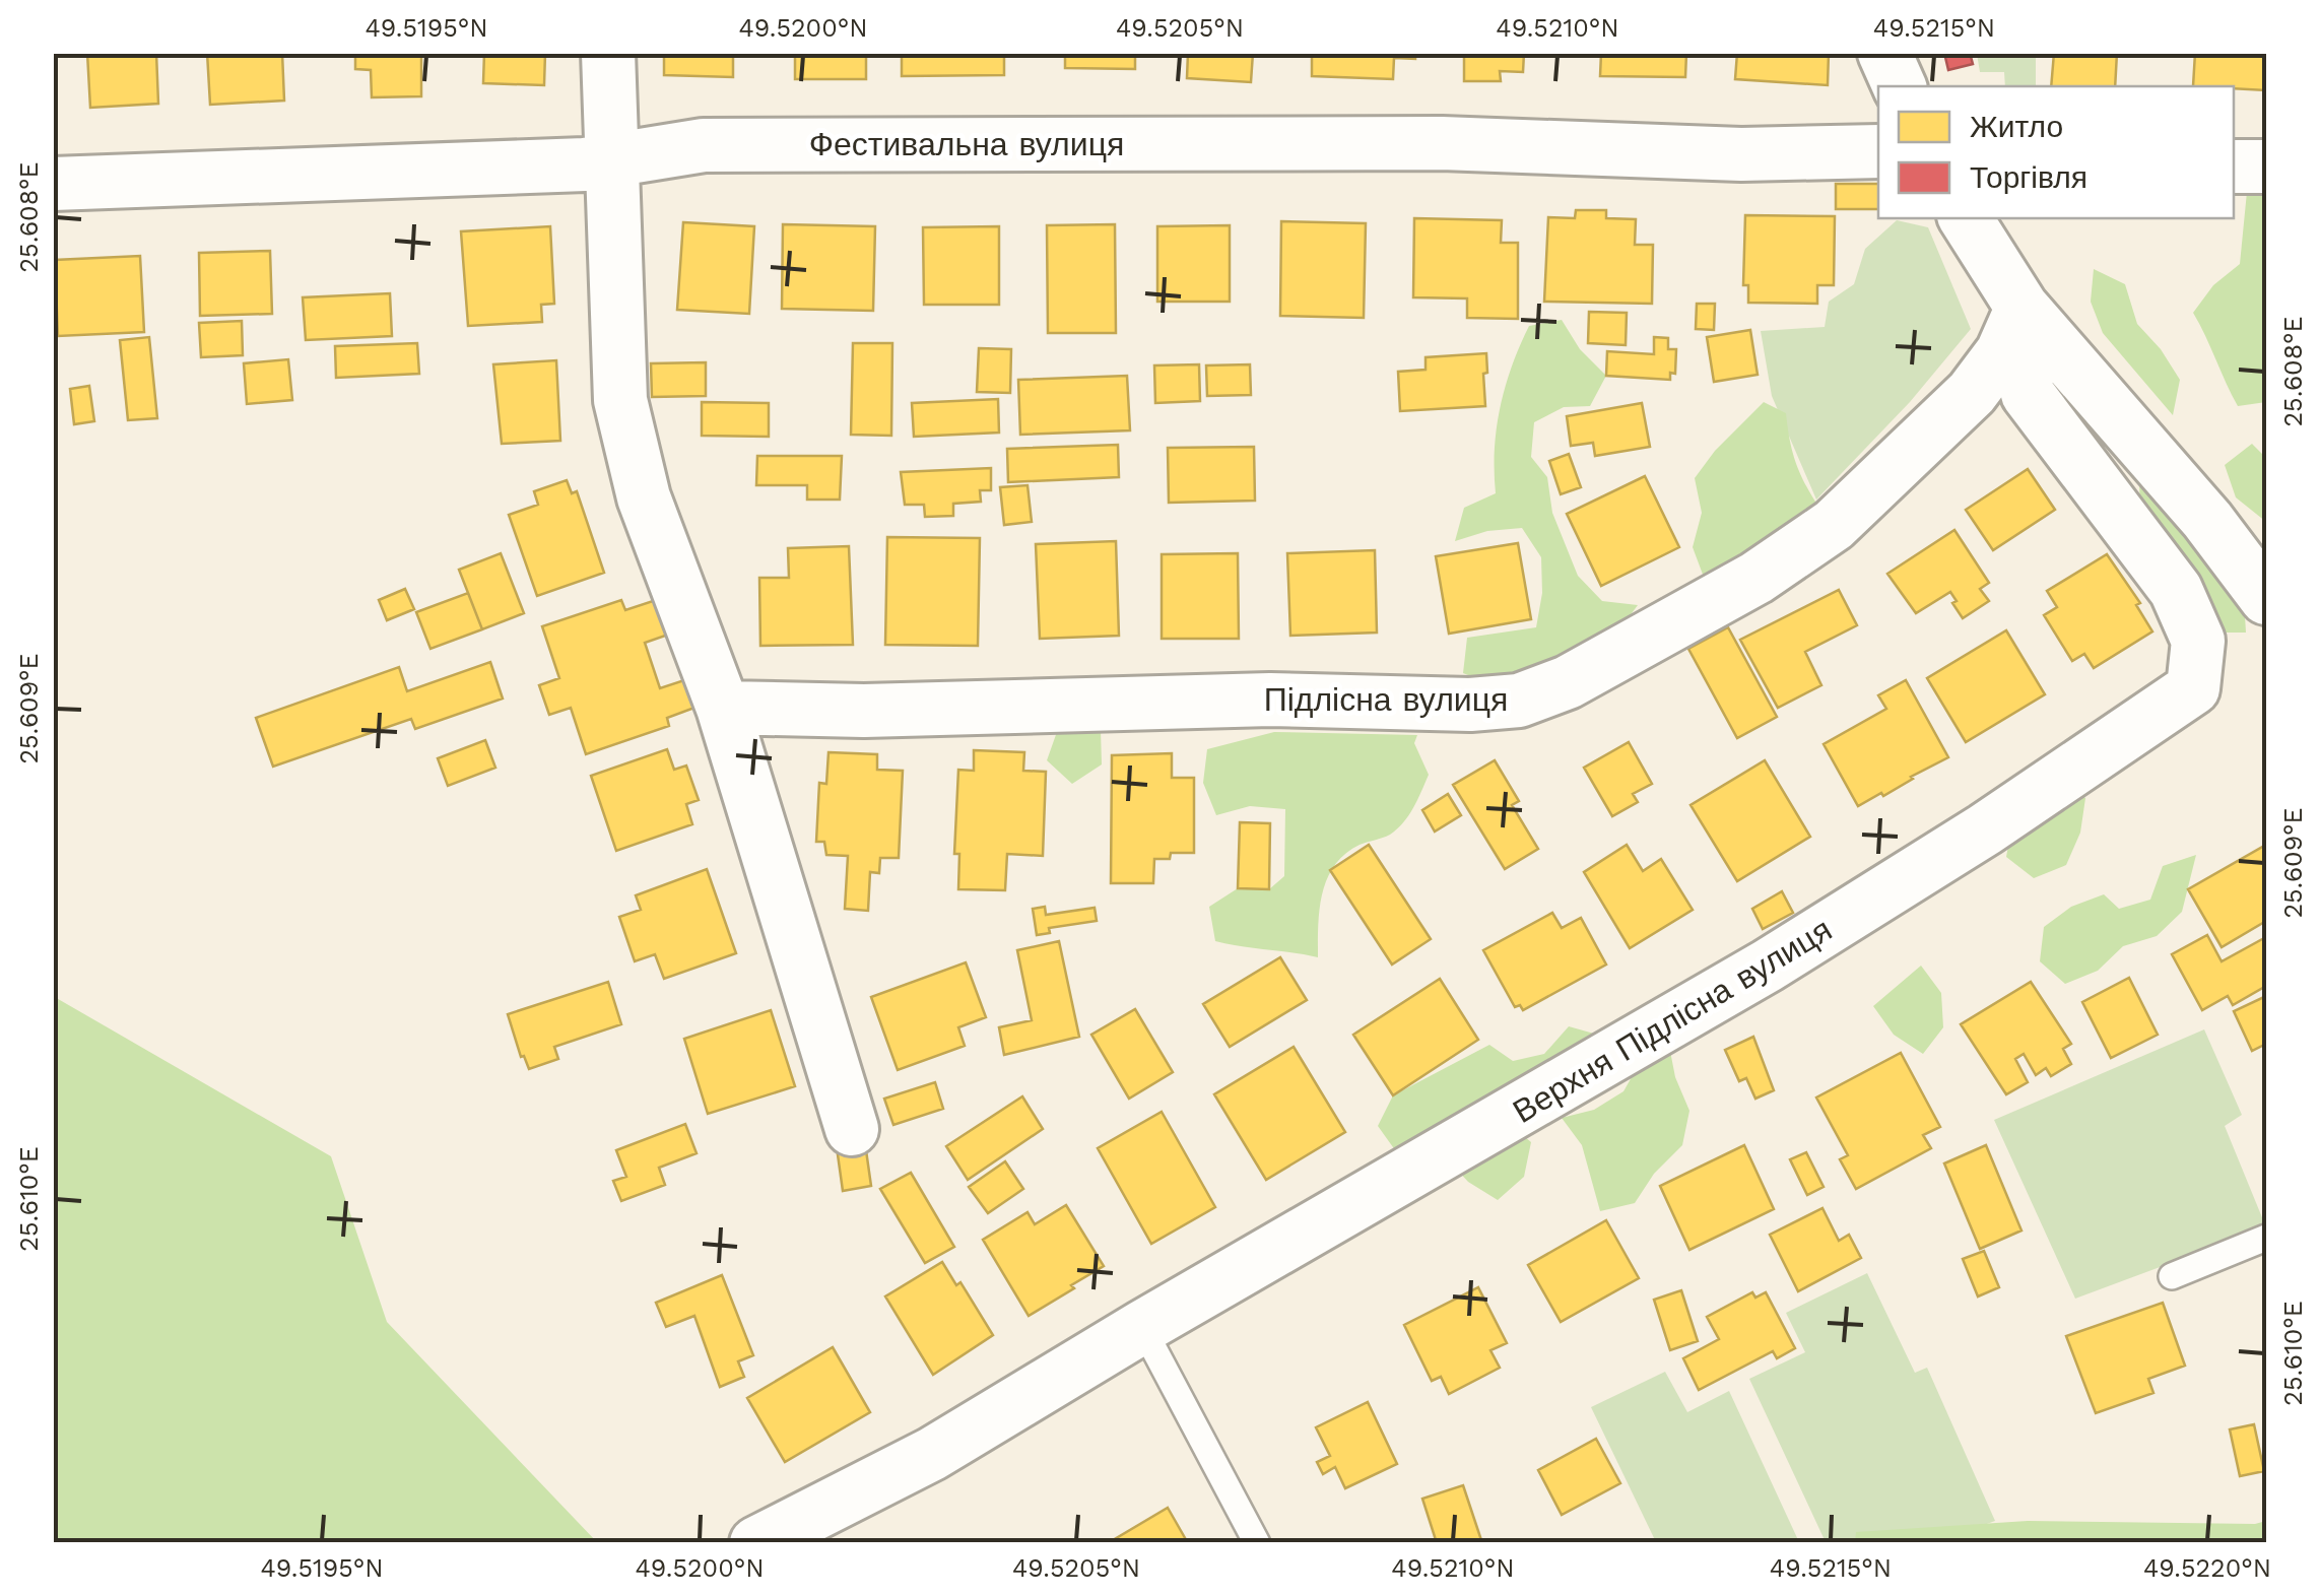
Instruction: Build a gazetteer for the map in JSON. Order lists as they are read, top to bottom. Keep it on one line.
{"streets":{"street":["Фестивальна вулиця","Підлісна вулиця","Верхня Підлісна вулиця"]},"crossings":[["Підлісна вулиця","Верхня Підлісна вулиця"]],"legend":["Житло","Торгівля"],"coordinates":["49.5195°N","49.5200°N","49.5205°N","49.5210°N","49.5215°N","25.608°E","25.609°E","25.610°E","49.5220°N"]}
